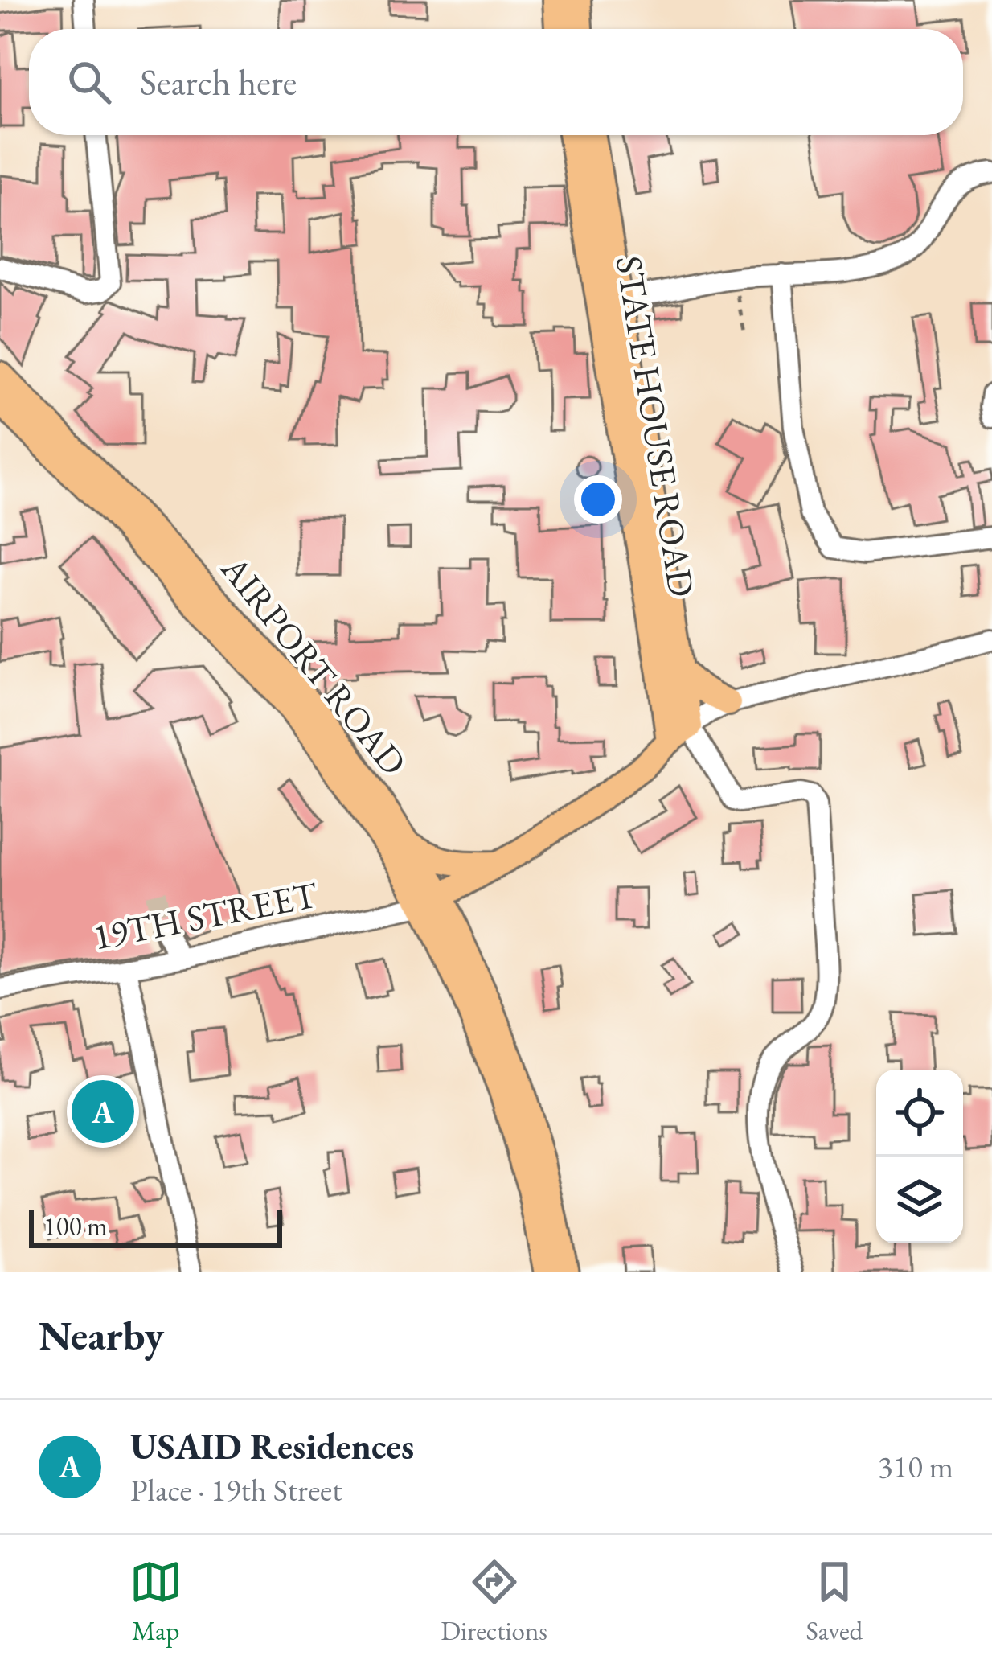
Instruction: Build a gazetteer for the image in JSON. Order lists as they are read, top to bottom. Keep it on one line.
{"streets":{"main road":["STATE HOUSE ROAD","AIRPORT ROAD"],"street":["19TH STREET"]},"crossings":[["AIRPORT ROAD","19TH STREET"]],"scale_bar":"100 m","page":{"search":"Search here","pins":"A","scale":"100 m","heading":"Nearby","list":[{"mark":"A","name":"USAID Residences","note":"Place · 19th Street","value":"310 m"}],"nav":["Map","Directions","Saved"]}}
